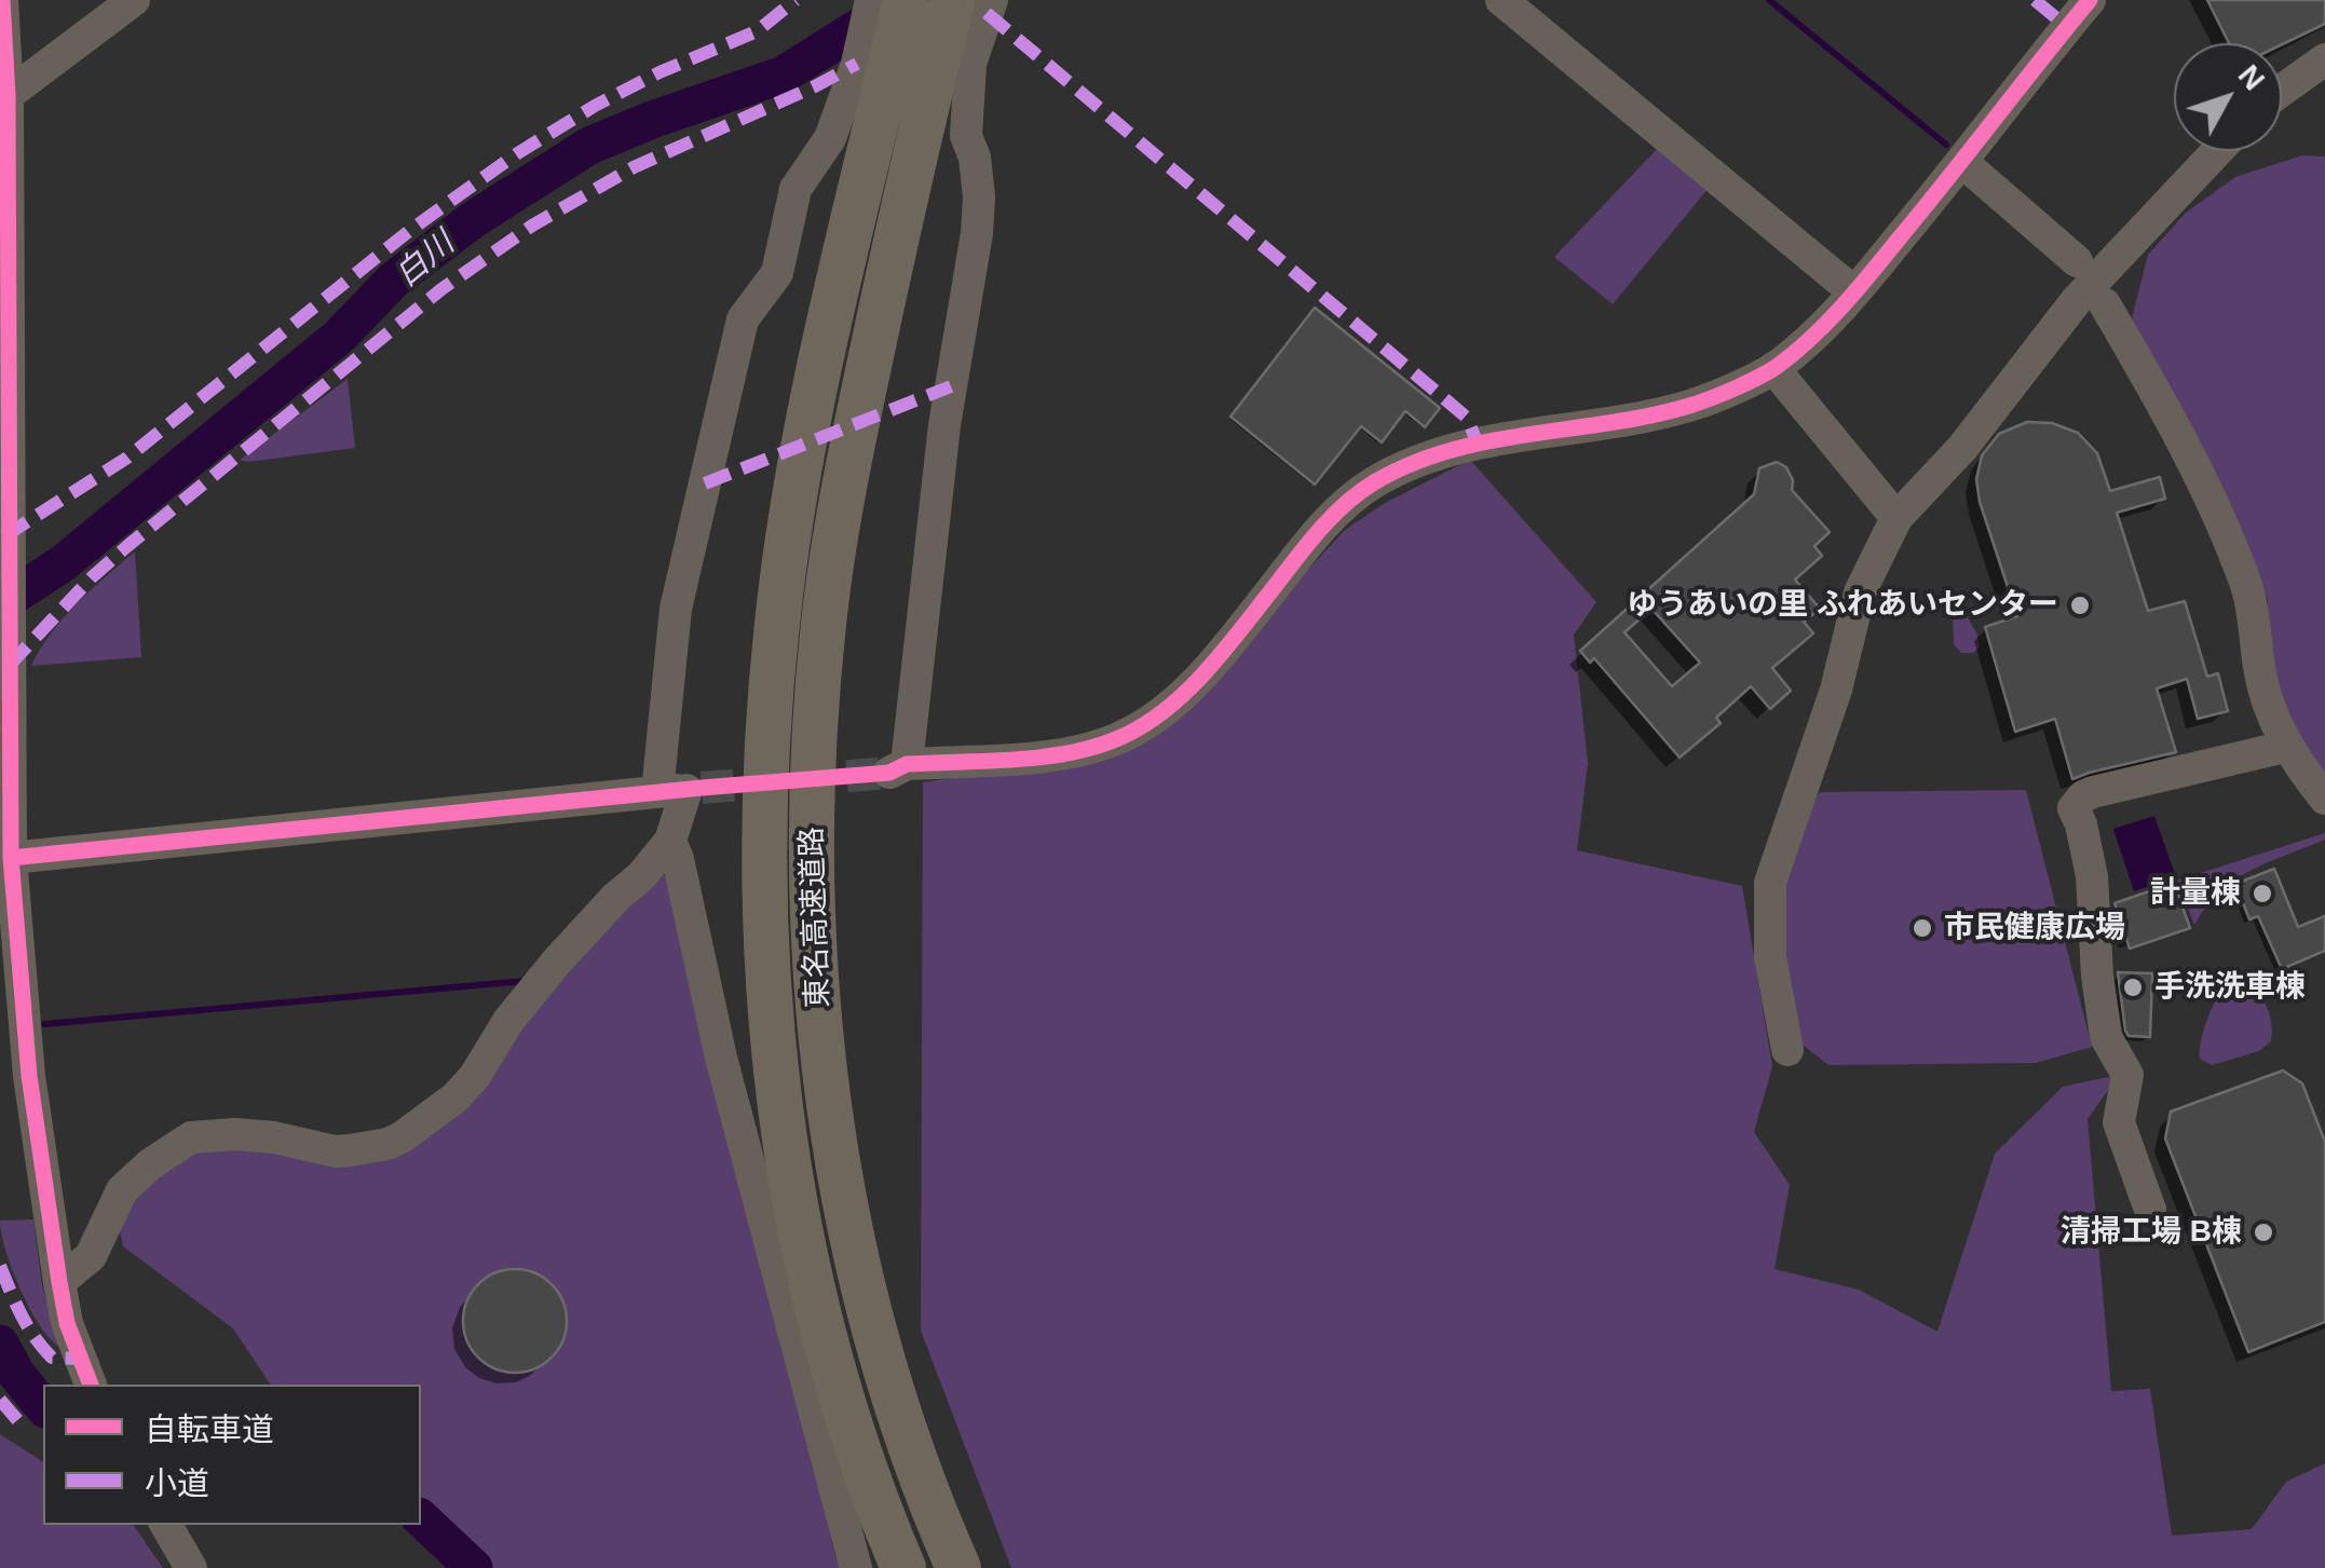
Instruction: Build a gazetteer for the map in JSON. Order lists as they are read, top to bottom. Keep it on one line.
{"streets":{"highway":["東名高速道路"]},"water":["白川"],"places":["ゆうあいの里 ふれあいセンター","計量棟","市民健康広場","手洗洗車棟","清掃工場 B棟"],"legend":["自転車道","小道"],"north":"top right"}
